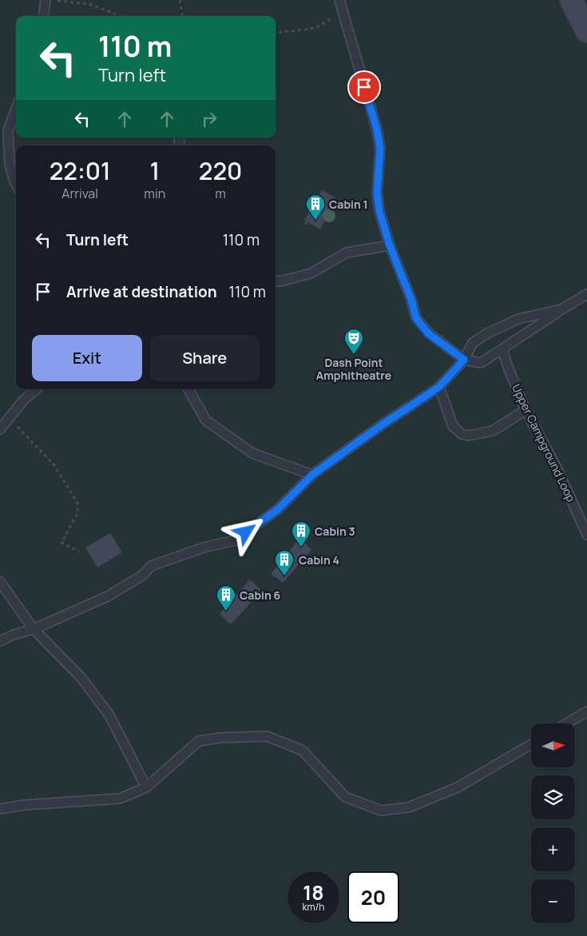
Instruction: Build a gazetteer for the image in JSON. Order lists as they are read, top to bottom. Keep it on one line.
{"streets":{"lane":["Upper Campground Loop"]},"places":{"building":["Cabin 1","Cabin 3","Cabin 4","Cabin 6"],"theatre":["Dash Point Amphitheatre"]},"north":"right","page":{"turn":["110 m","Turn left"],"eta":["22:01","Arrival","1","min","220","m"],"list":[{"name":"Turn left","value":"110 m"},{"name":"Arrive at destination","value":"110 m"}],"buttons":["Exit","Share"],"map_buttons":["+","−"],"speed":"18 km/h","limit":"20"}}
